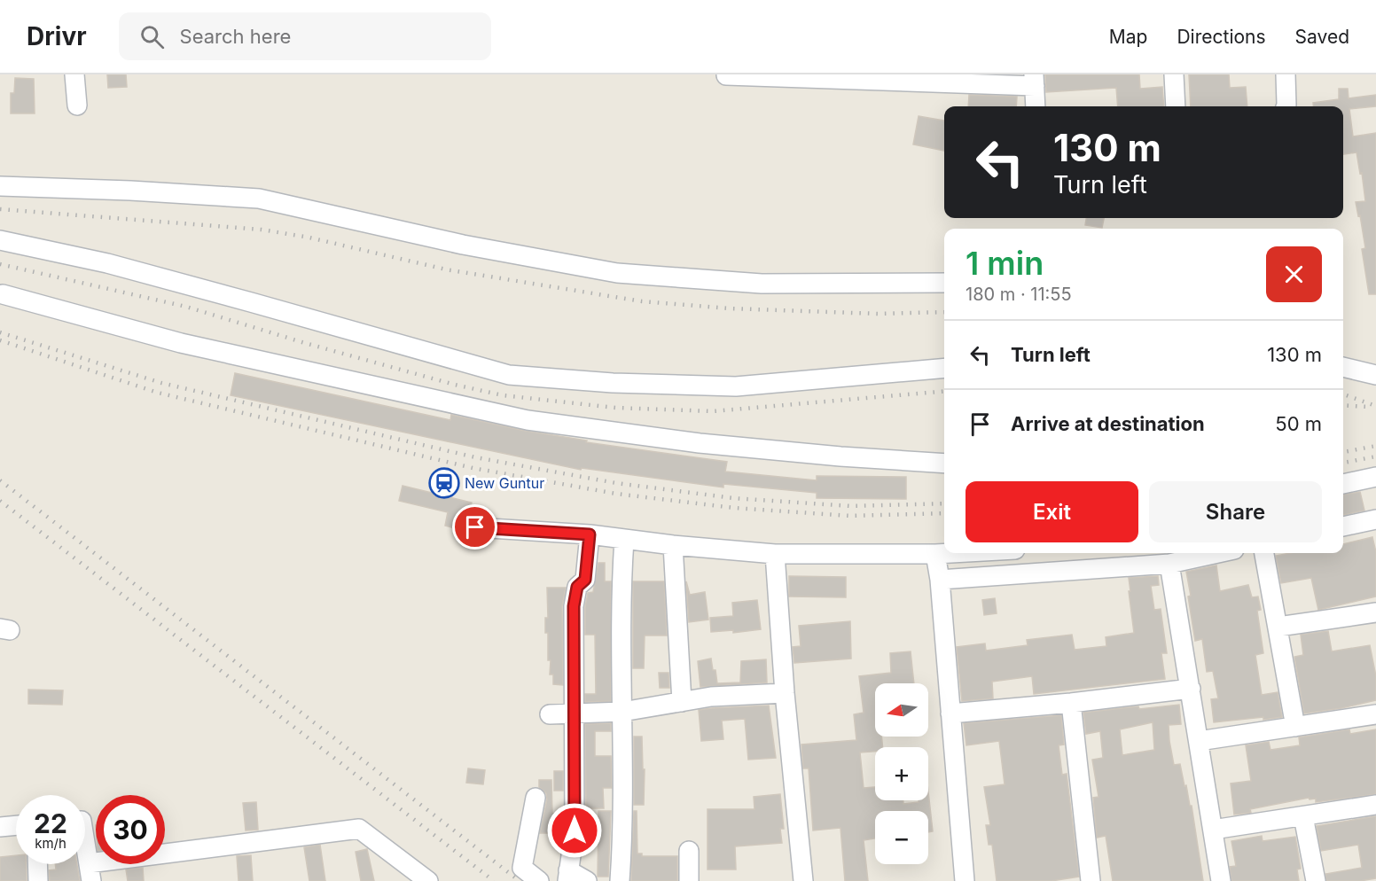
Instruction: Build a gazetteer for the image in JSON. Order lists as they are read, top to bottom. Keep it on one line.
{"places":{"station":["New Guntur"]},"north":"left","page":{"header":"Drivr","search":"Search here","nav":["Map","Directions","Saved"],"turn":["130 m","Turn left"],"heading":["1 min","180 m · 11:55"],"list":[{"name":"Turn left","value":"130 m"},{"name":"Arrive at destination","value":"50 m"}],"buttons":["Exit","Share"],"map_buttons":["+","−"],"speed":"22 km/h","limit":"30"}}
